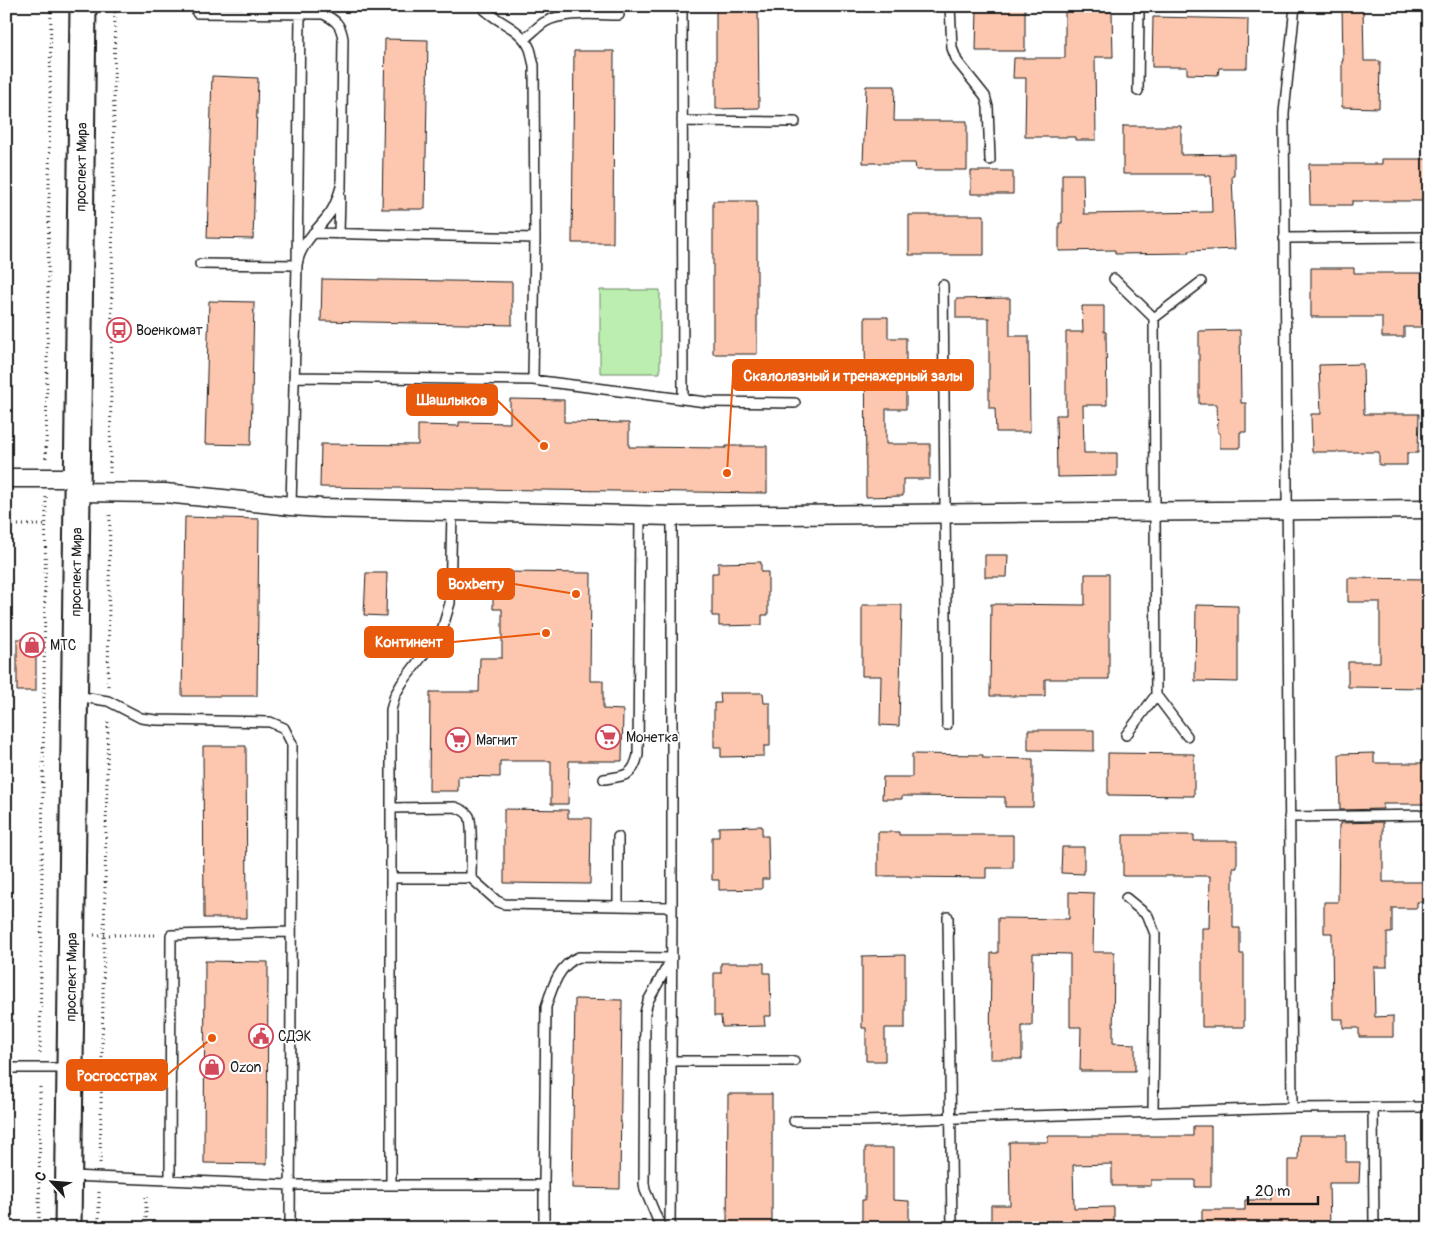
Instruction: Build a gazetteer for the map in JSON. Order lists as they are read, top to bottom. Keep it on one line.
{"streets":{"main road":["проспект Мира"]},"places":{"bus stop":["Военкомат"],"other":["Шашлыков","Скалолазный и тренажерный залы","Boxberry","Континент","Росгосстрах"],"shop":["МТС","Ozon"],"supermarket":["Монетка","Магнит"],"public building":["СДЭК"]},"scale_bar":"20 m","north":"top left"}
